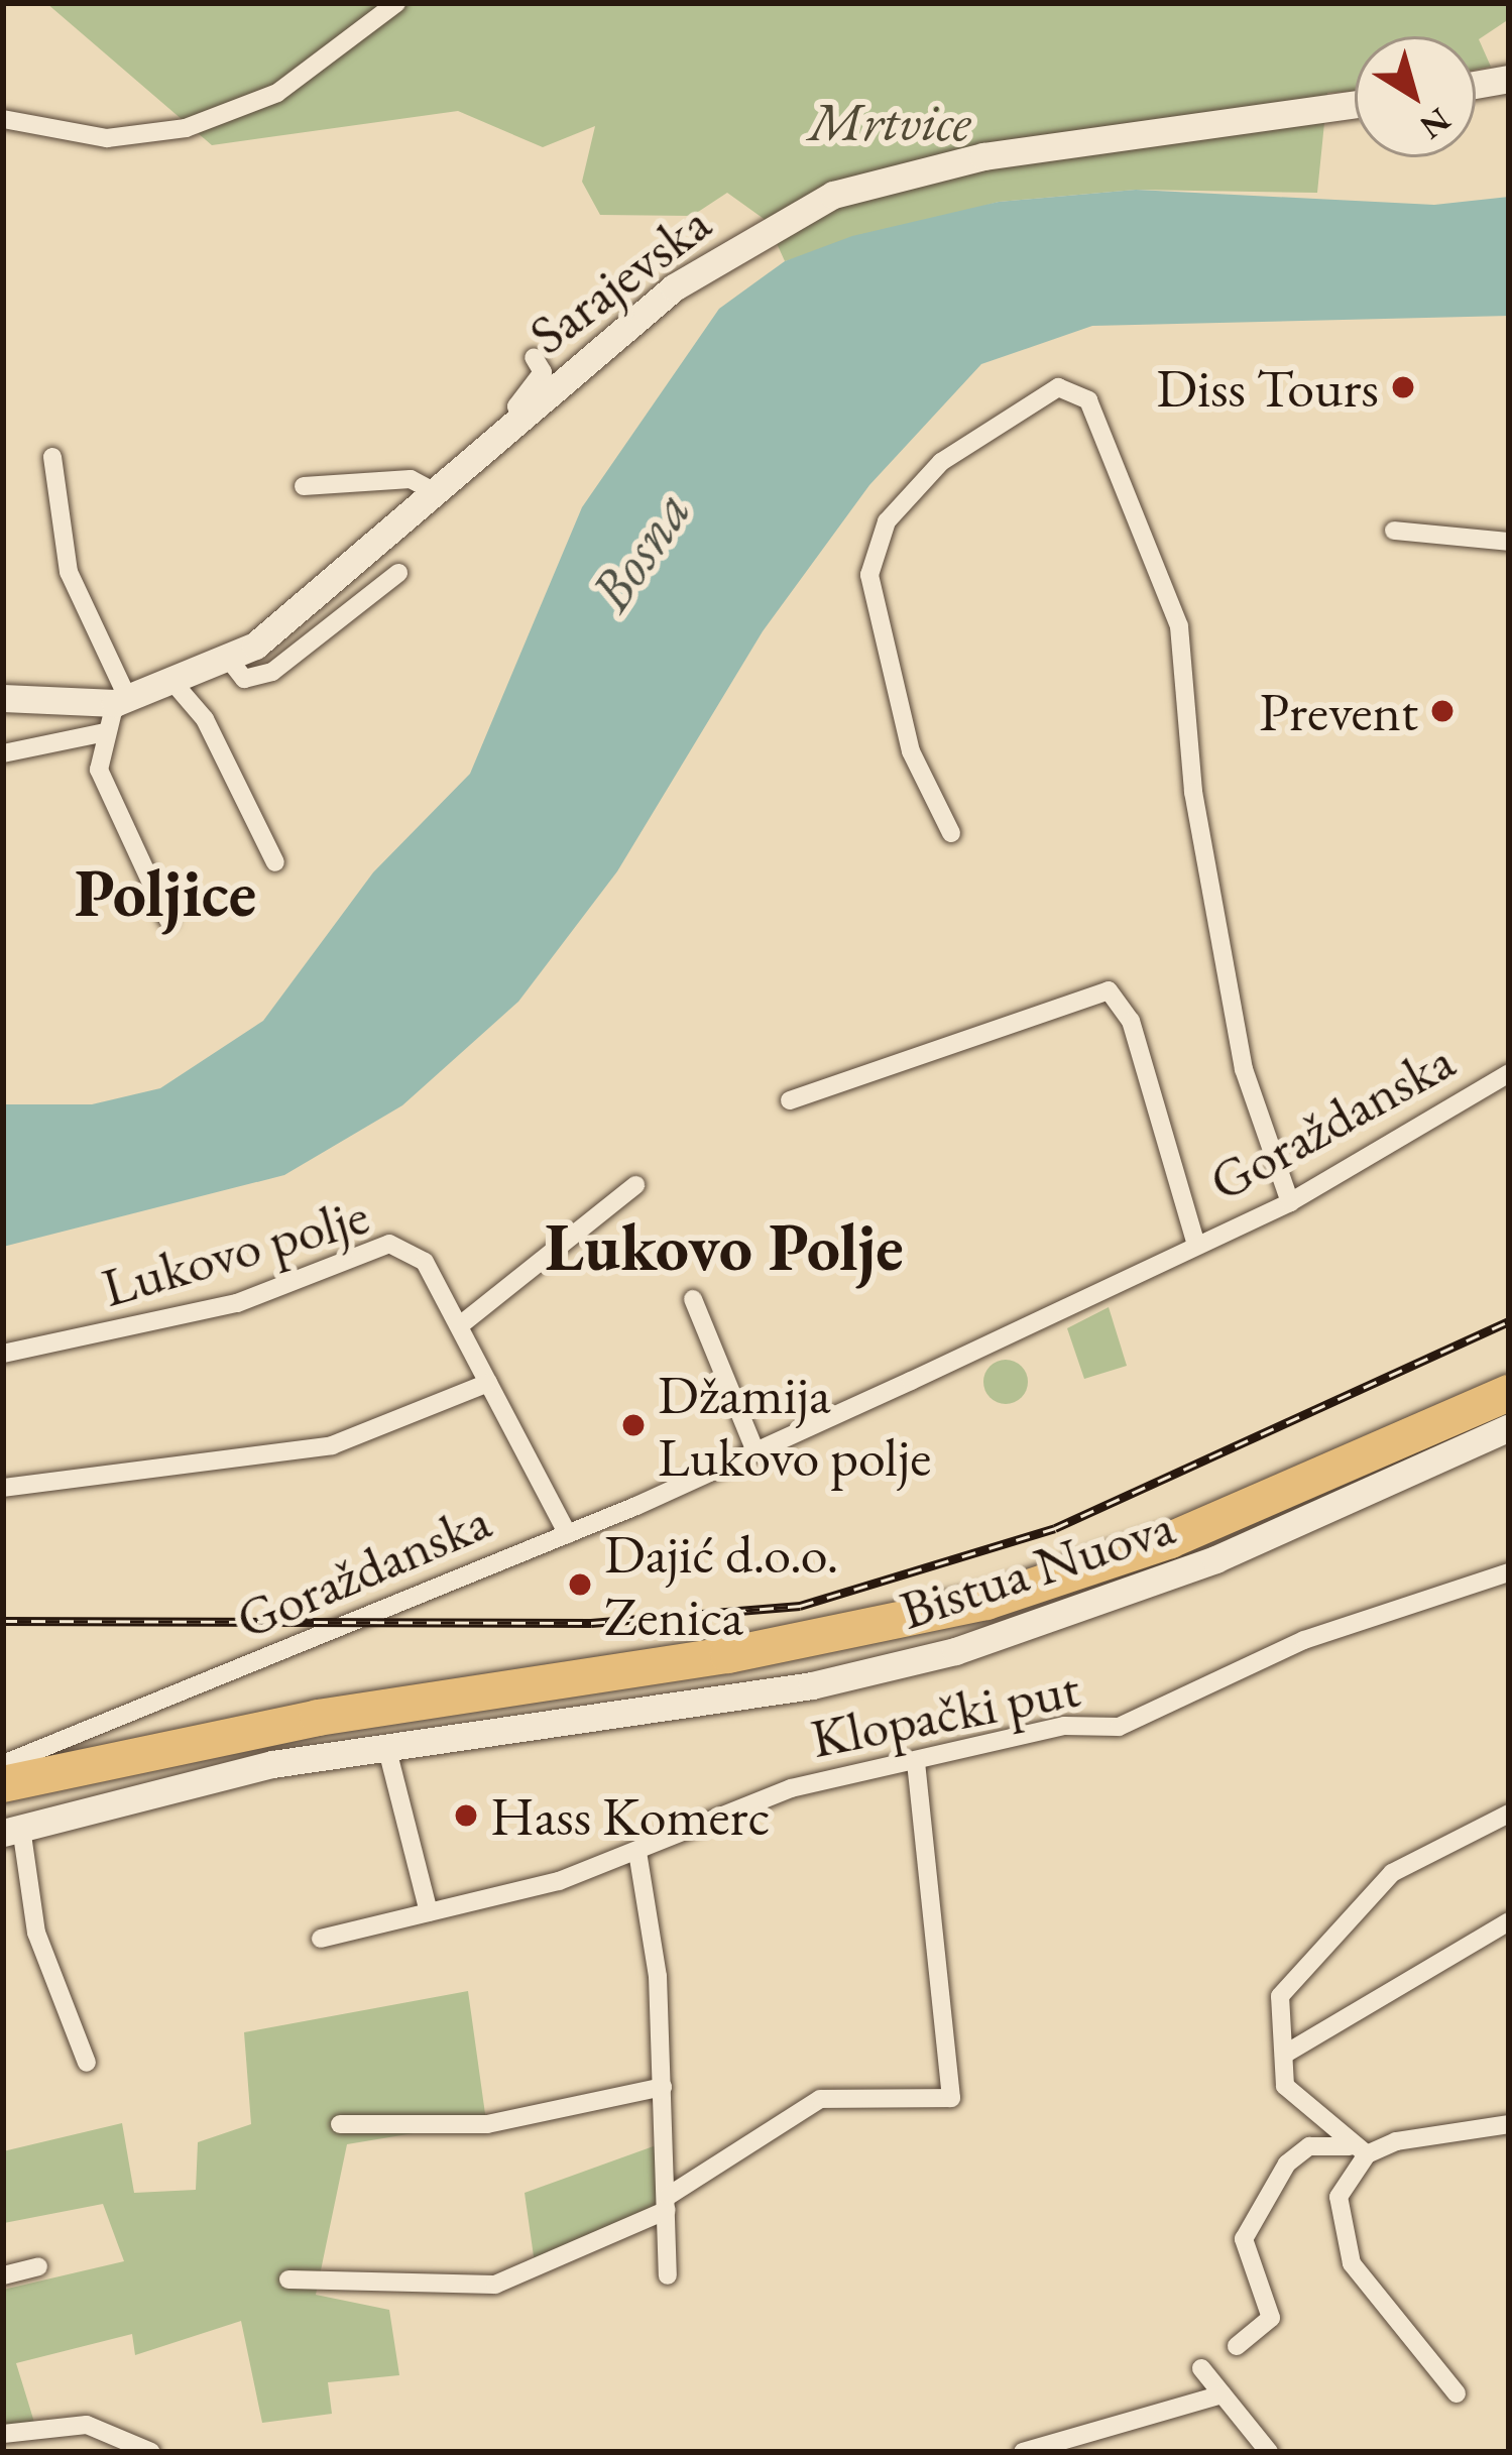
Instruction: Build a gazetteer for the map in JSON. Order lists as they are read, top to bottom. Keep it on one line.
{"streets":{"main road":["Sarajevska","Bistua Nuova"],"street":["Goraždanska","Lukovo polje","Klopački put"]},"crossings":[["Goraždanska","Lukovo polje"]],"districts":["Poljice","Lukovo Polje"],"water":["Bosna"],"parks":["Mrtvice"],"places":["Diss Tours","Prevent","Džamija Lukovo polje","Dajić d.o.o. Zenica","Hass Komerc"],"north":"bottom right"}
